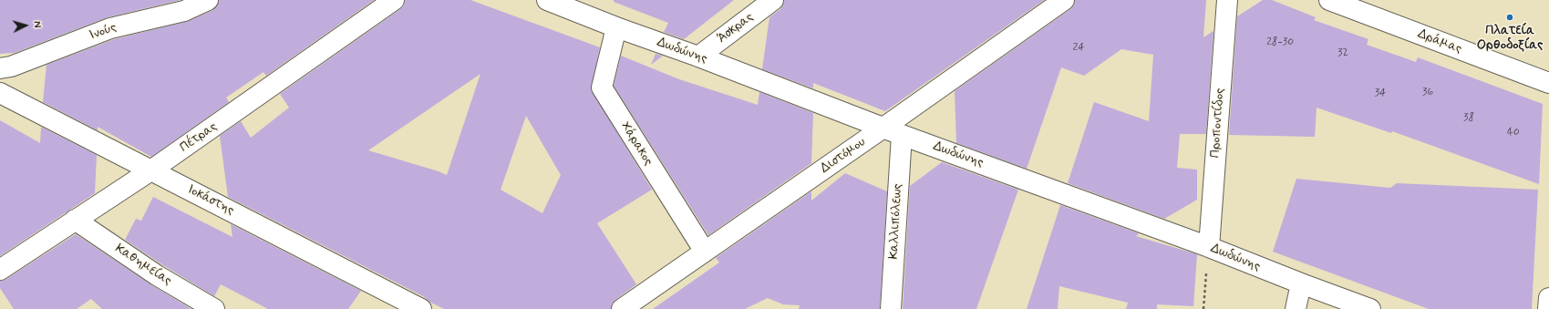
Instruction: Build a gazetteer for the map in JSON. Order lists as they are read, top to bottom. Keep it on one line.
{"streets":{"street":["Άσκρας","Ινούς","Δράμας","Δωδώνης","Προποντίδος","Πέτρας","Χάρακος","Διστόμου","Ιοκάστης","Καλλιπόλεως","Καθημείας"]},"crossings":[["Άσκρας","Δωδώνης"],["Δωδώνης","Προποντίδος"],["Δωδώνης","Χάρακος"],["Δωδώνης","Διστόμου"],["Δωδώνης","Καλλιπόλεως"],["Πέτρας","Ιοκάστης"],["Πέτρας","Καθημείας"],["Χάρακος","Διστόμου"],["Διστόμου","Καλλιπόλεως"]],"places":["Πλατεία Ορθοδοξίας"],"house_numbers":["28-30","24","32","36","34","38","40"],"north":"right"}
